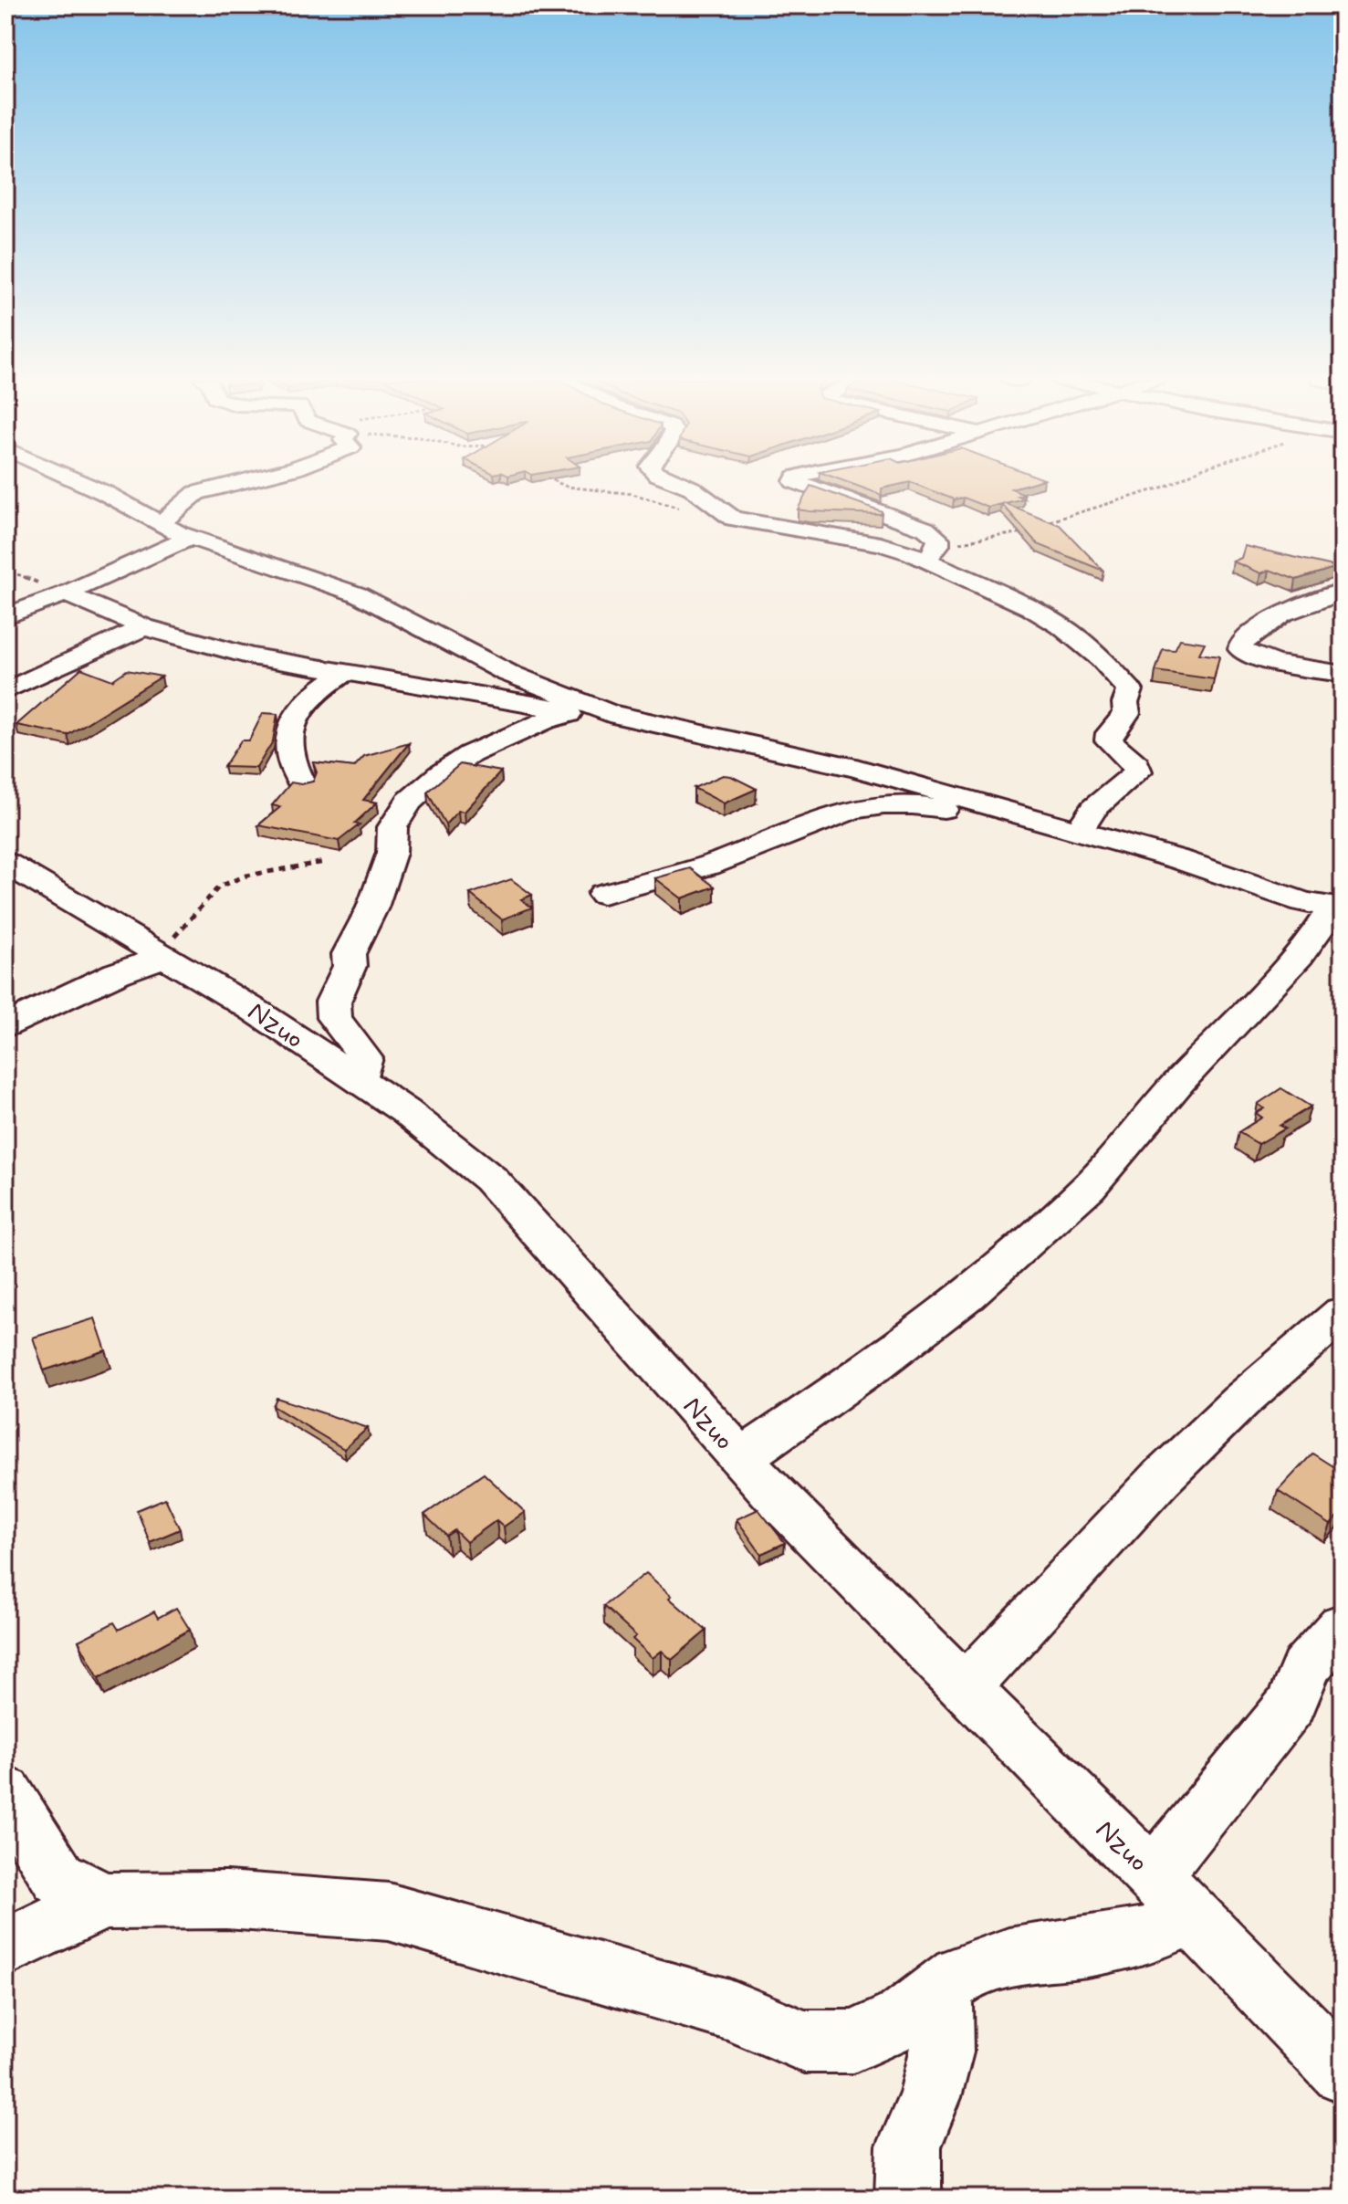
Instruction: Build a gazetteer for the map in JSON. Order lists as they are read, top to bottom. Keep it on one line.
{"streets":{"street":["Nzuo"]}}
